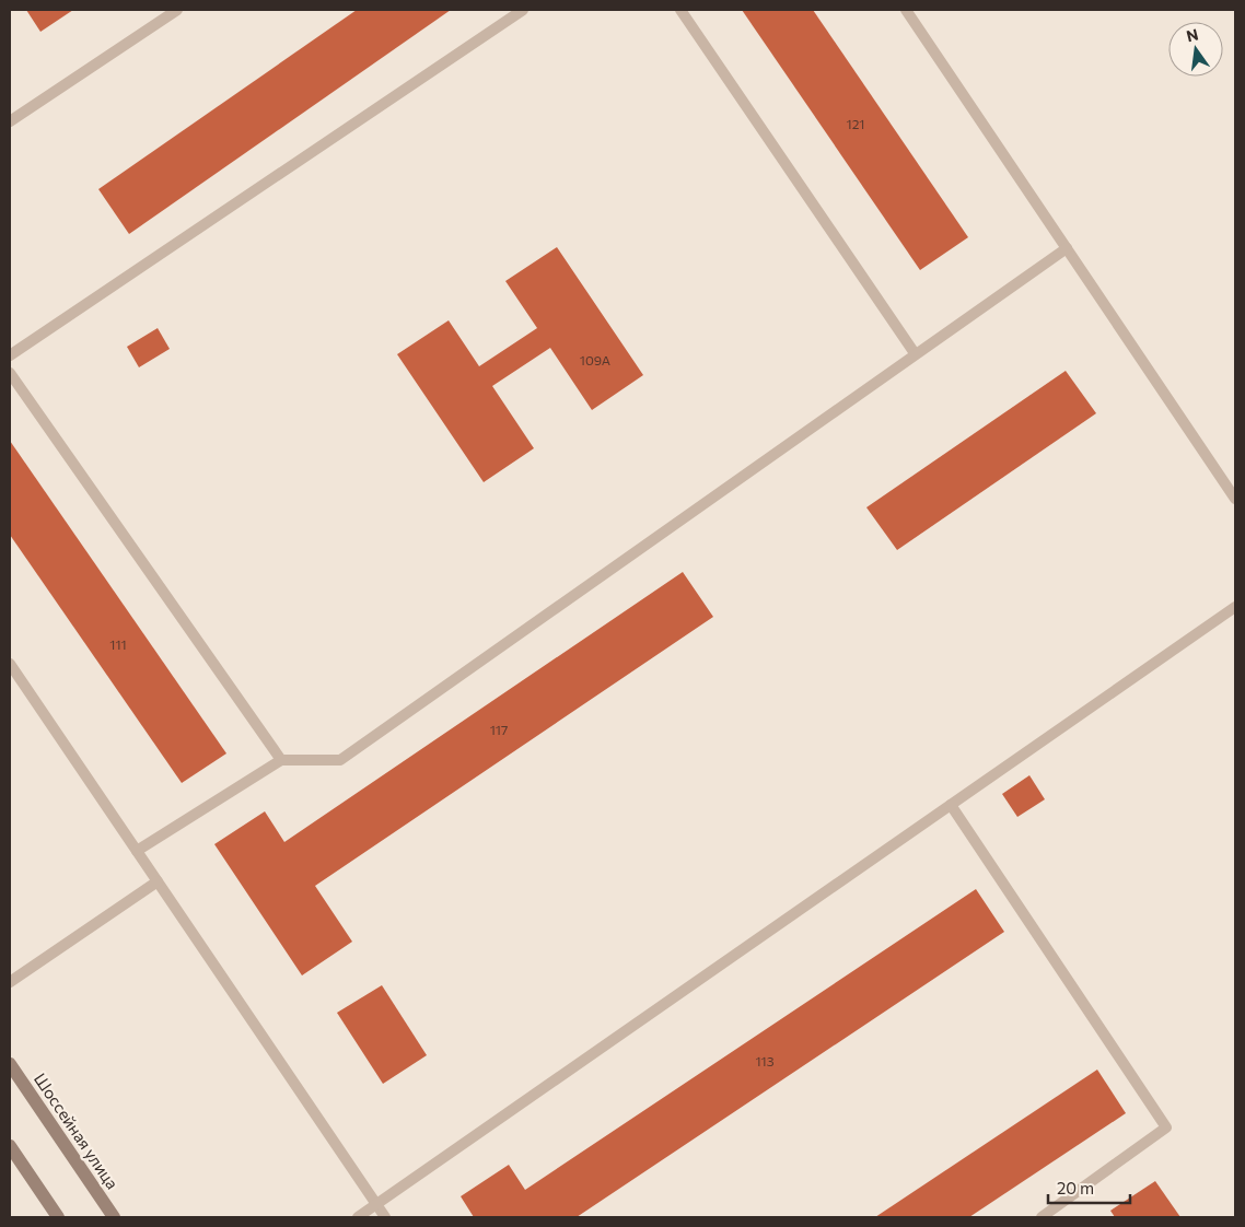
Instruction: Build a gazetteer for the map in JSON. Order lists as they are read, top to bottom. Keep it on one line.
{"streets":{"main road":["Шоссейная улица"]},"house_numbers":["121","109А","111","117","113"],"scale_bar":"20 m","north":"top"}
